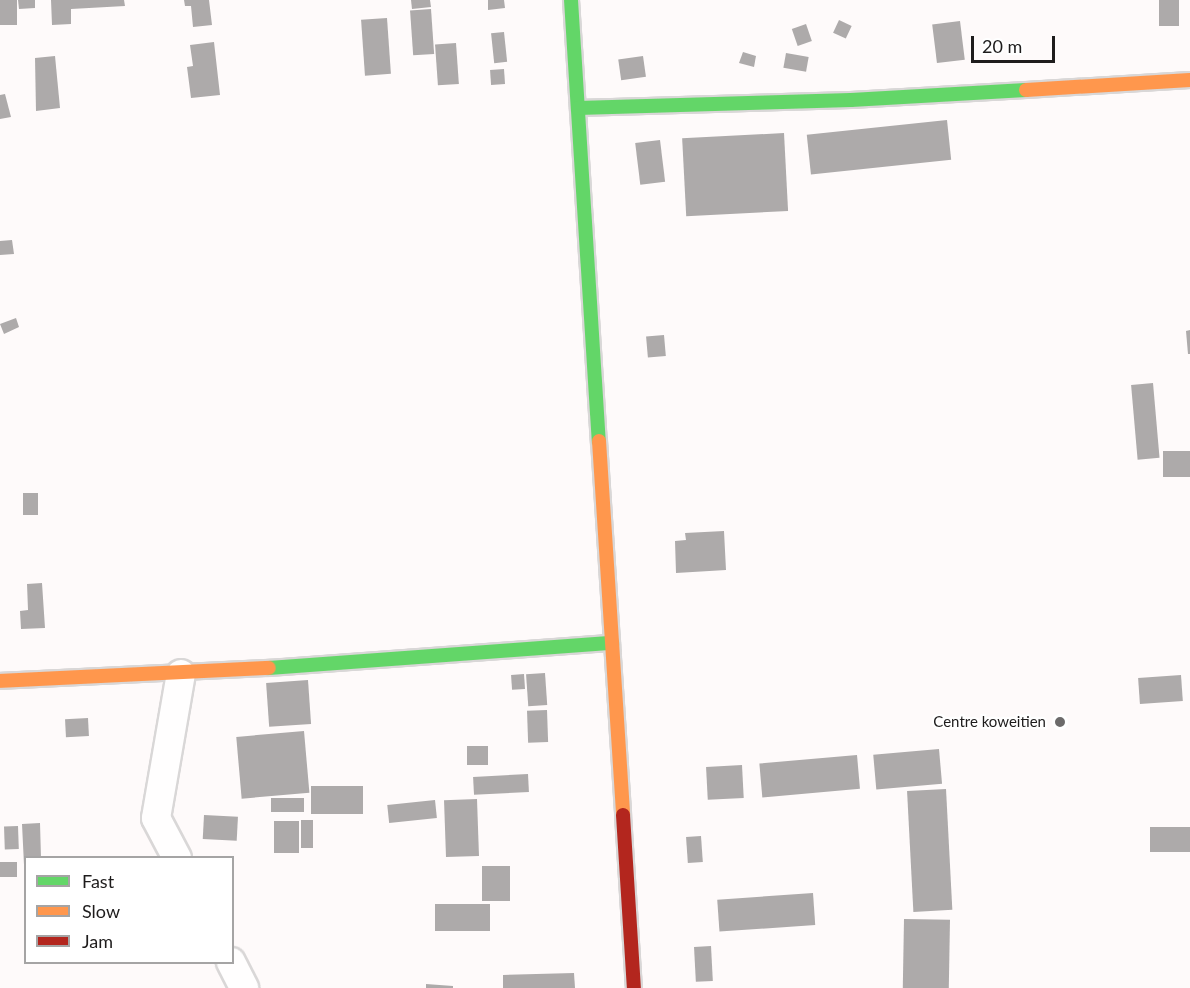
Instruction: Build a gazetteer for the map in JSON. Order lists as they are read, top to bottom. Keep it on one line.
{"places":["Centre koweitien"],"legend":["Fast","Slow","Jam"],"scale_bar":"20 m"}
